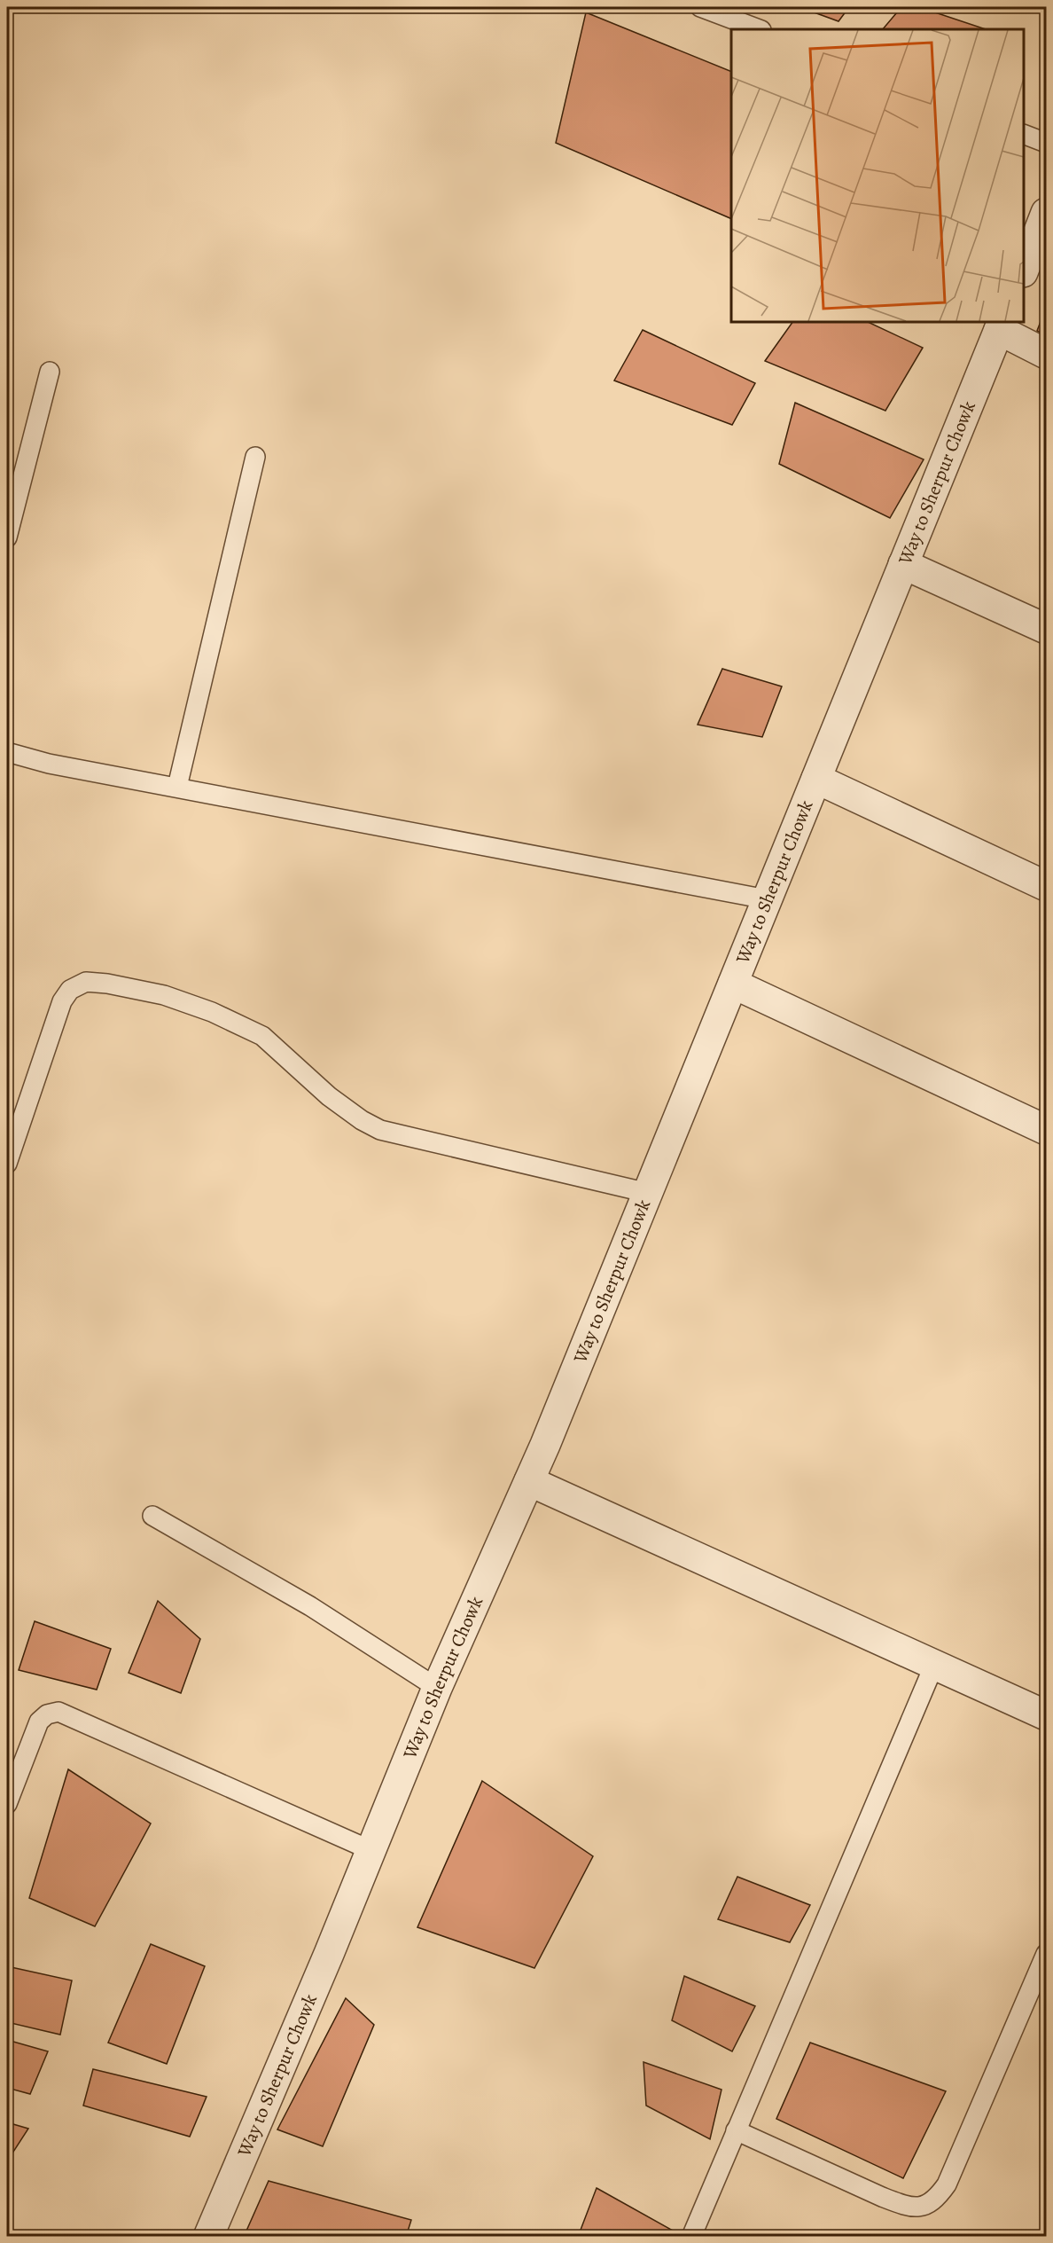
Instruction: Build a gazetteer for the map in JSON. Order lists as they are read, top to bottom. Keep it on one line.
{"streets":{"street":["Way to Sherpur Chowk"]}}
